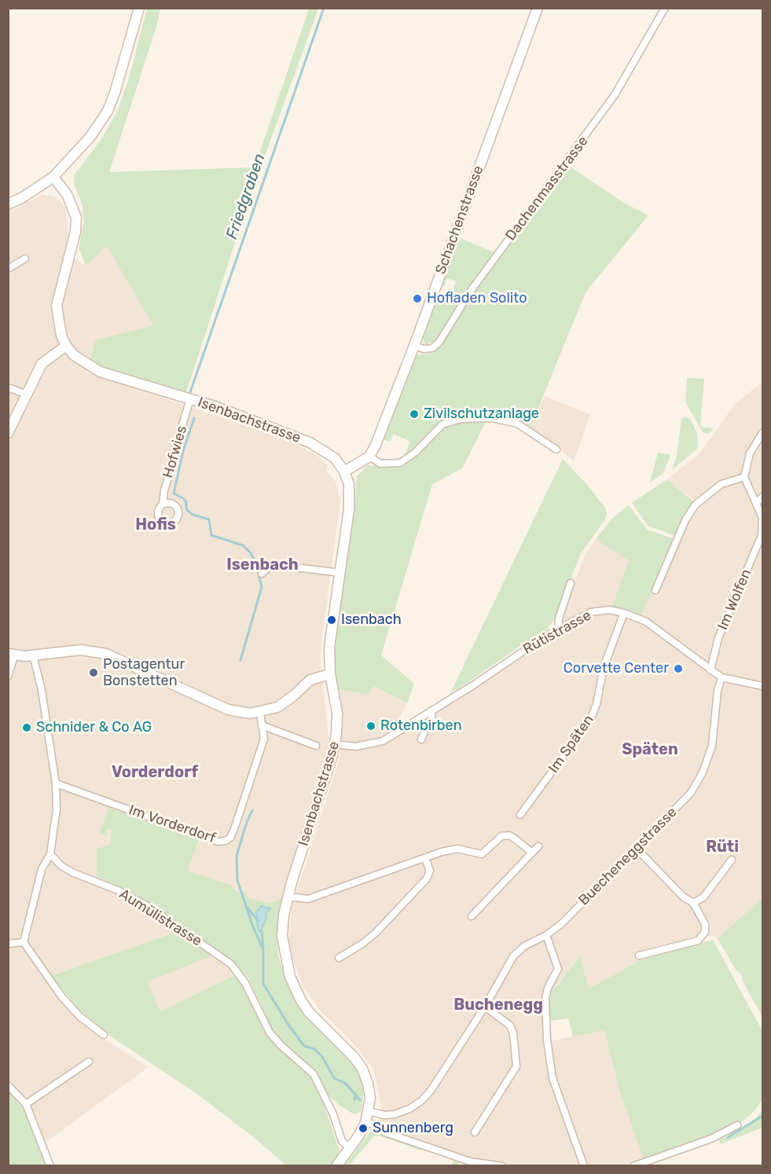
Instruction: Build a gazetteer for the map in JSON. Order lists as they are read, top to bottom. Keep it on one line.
{"streets":{"main road":["Schachenstrasse","Isenbachstrasse"],"street":["Dachenmasstrasse","Hofwies","Im Wolfen","Rütistrasse","Im Späten","Im Vorderdorf","Buecheneggstrasse","Aumülistrasse"]},"crossings":[["Dachenmasstrasse","Schachenstrasse"],["Isenbachstrasse","Hofwies"],["Isenbachstrasse","Rütistrasse"],["Isenbachstrasse","Buecheneggstrasse"],["Im Wolfen","Rütistrasse"],["Rütistrasse","Im Späten"],["Rütistrasse","Buecheneggstrasse"]],"districts":["Hofis","Isenbach","Späten","Vorderdorf","Rüti","Buchenegg"],"water":["Friedgraben"],"places":["Hofladen Solito","Zivilschutzanlage","Isenbach","Corvette Center","Postagentur Bonstetten","Rotenbirben","Schnider & Co AG","Sunnenberg"]}
